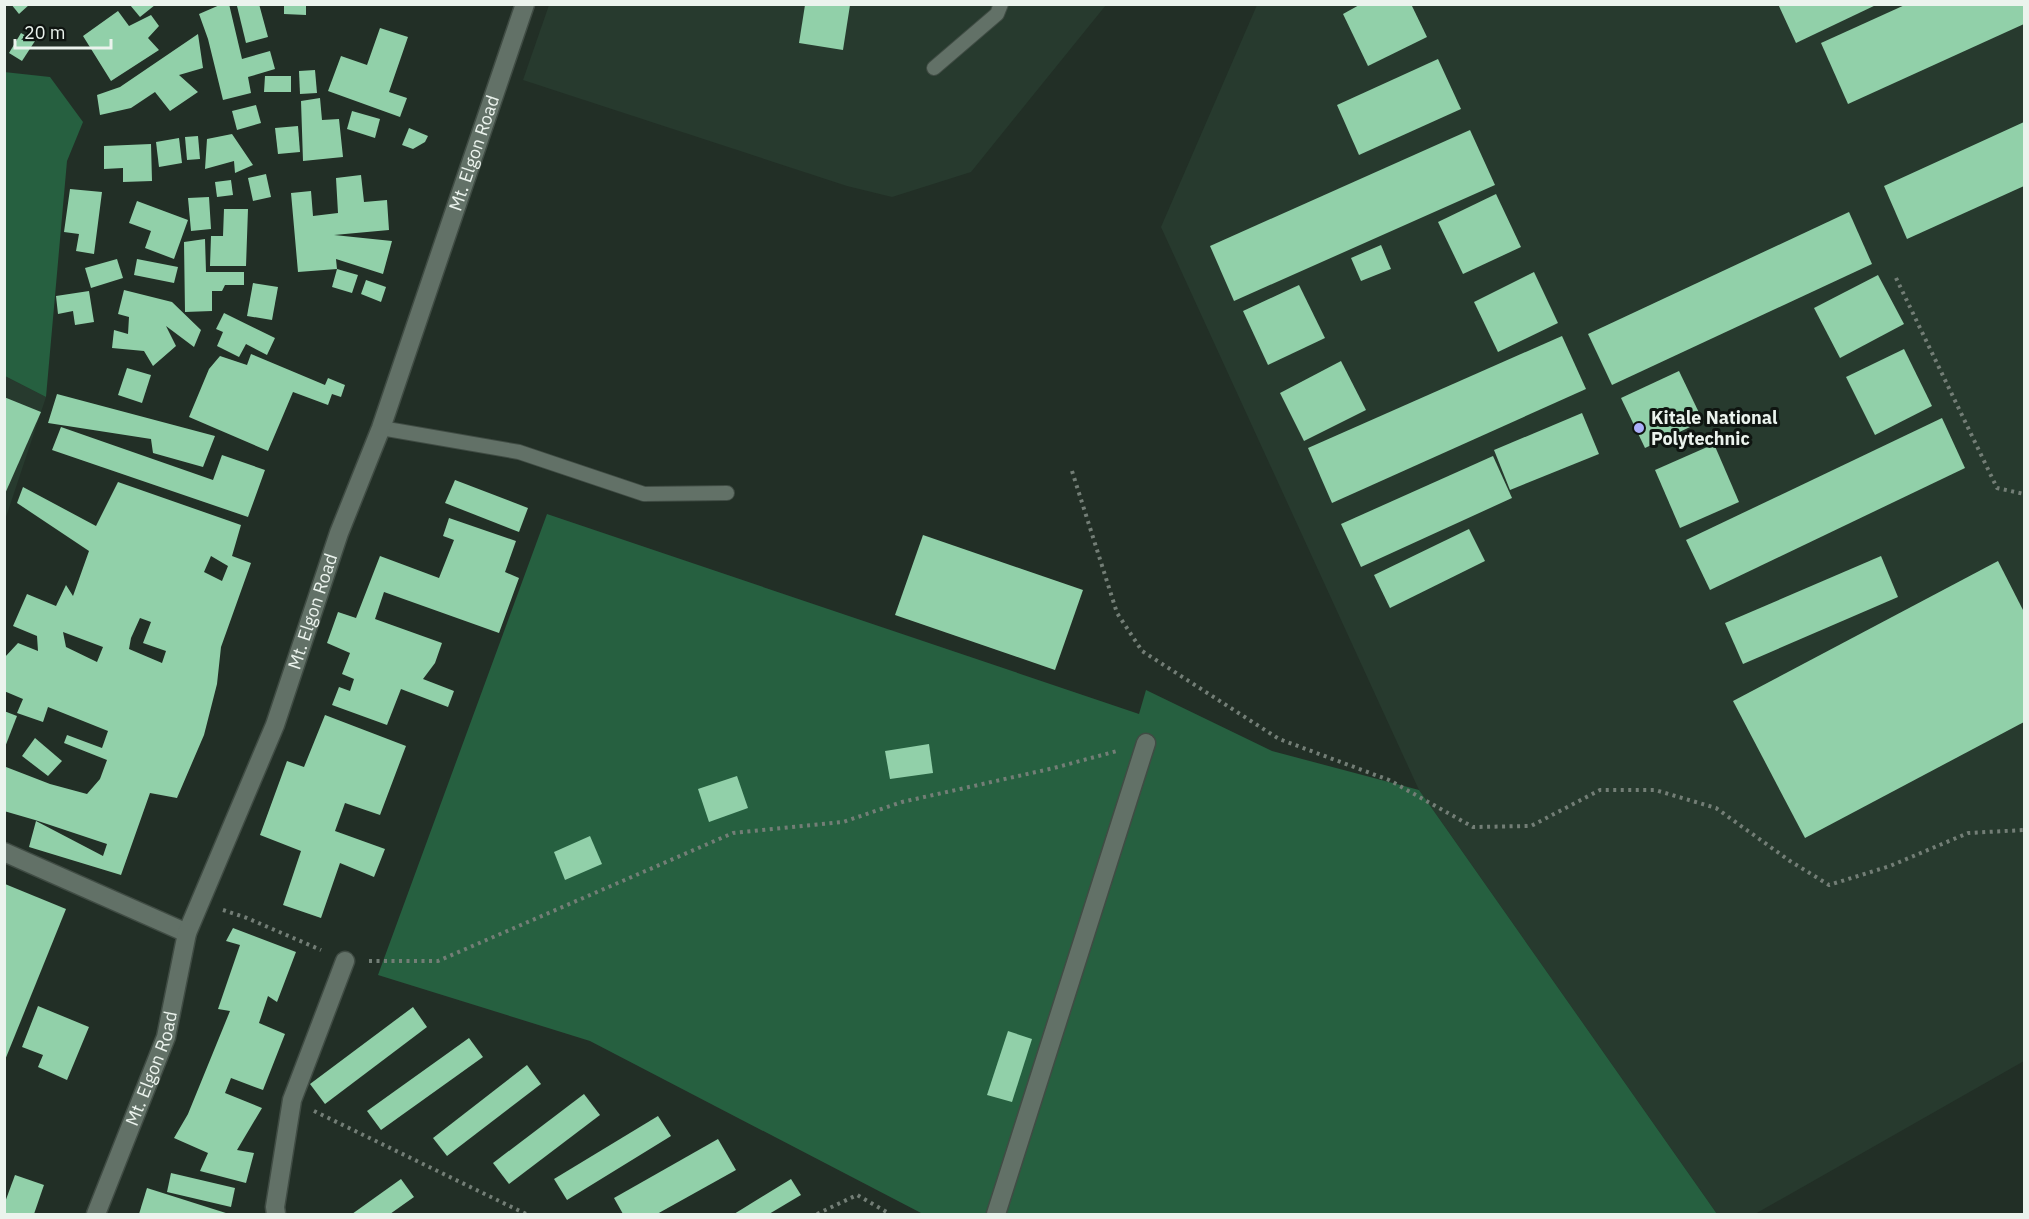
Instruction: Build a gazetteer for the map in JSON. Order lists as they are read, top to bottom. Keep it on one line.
{"streets":{"street":["Mt. Elgon Road"]},"places":["Kitale National Polytechnic"],"scale_bar":"20 m"}
